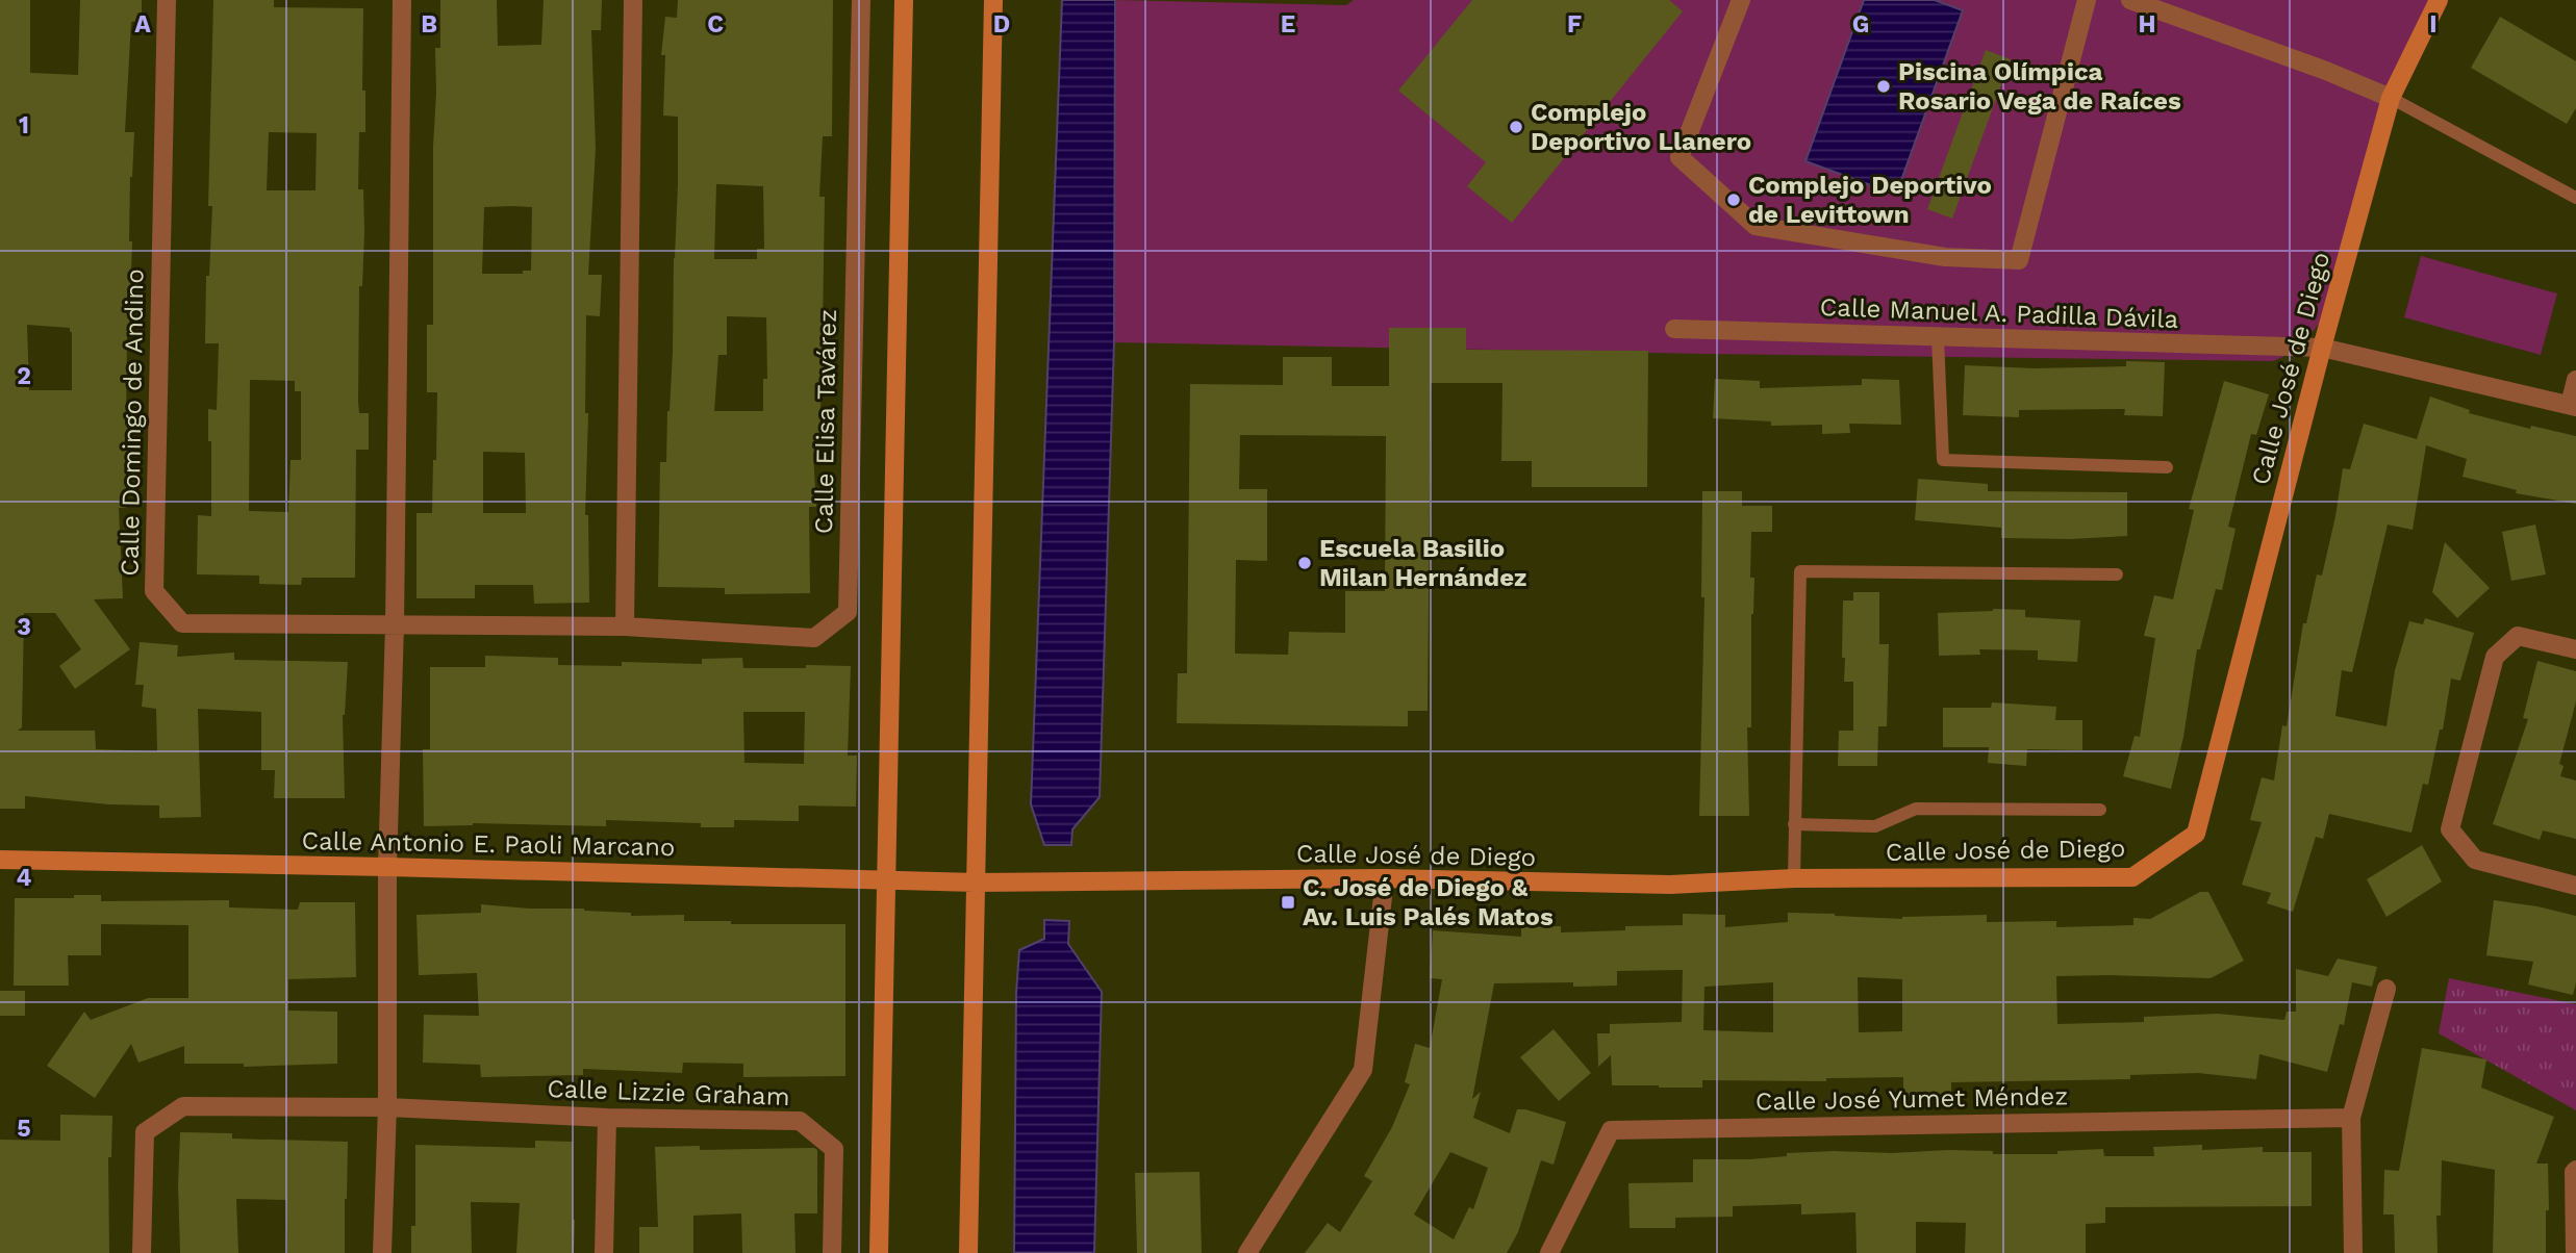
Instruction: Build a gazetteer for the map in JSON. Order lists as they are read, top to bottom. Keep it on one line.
{"streets":{"street":["Calle Manuel A. Padilla Dávila","Calle José de Diego","Calle Elisa Tavárez","Calle Domingo de Andino","Calle Antonio E. Paoli Marcano","Calle Lizzie Graham","Calle José Yumet Méndez"]},"crossings":[["Calle Manuel A. Padilla Dávila","Calle José de Diego"],["Calle José de Diego","Calle Antonio E. Paoli Marcano"],["Calle Elisa Tavárez","Calle Domingo de Andino"]],"places":{"other":["Piscina Olímpica Rosario Vega de Raíces","Complejo Deportivo Llanero","Complejo Deportivo de Levittown","Escuela Basilio Milan Hernández"],"transit":["C. José de Diego & Av. Luis Palés Matos"]},"grid":{"columns":["A","B","C","D","E","F","G","H","I"],"rows":["1","2","3","4","5"]}}
